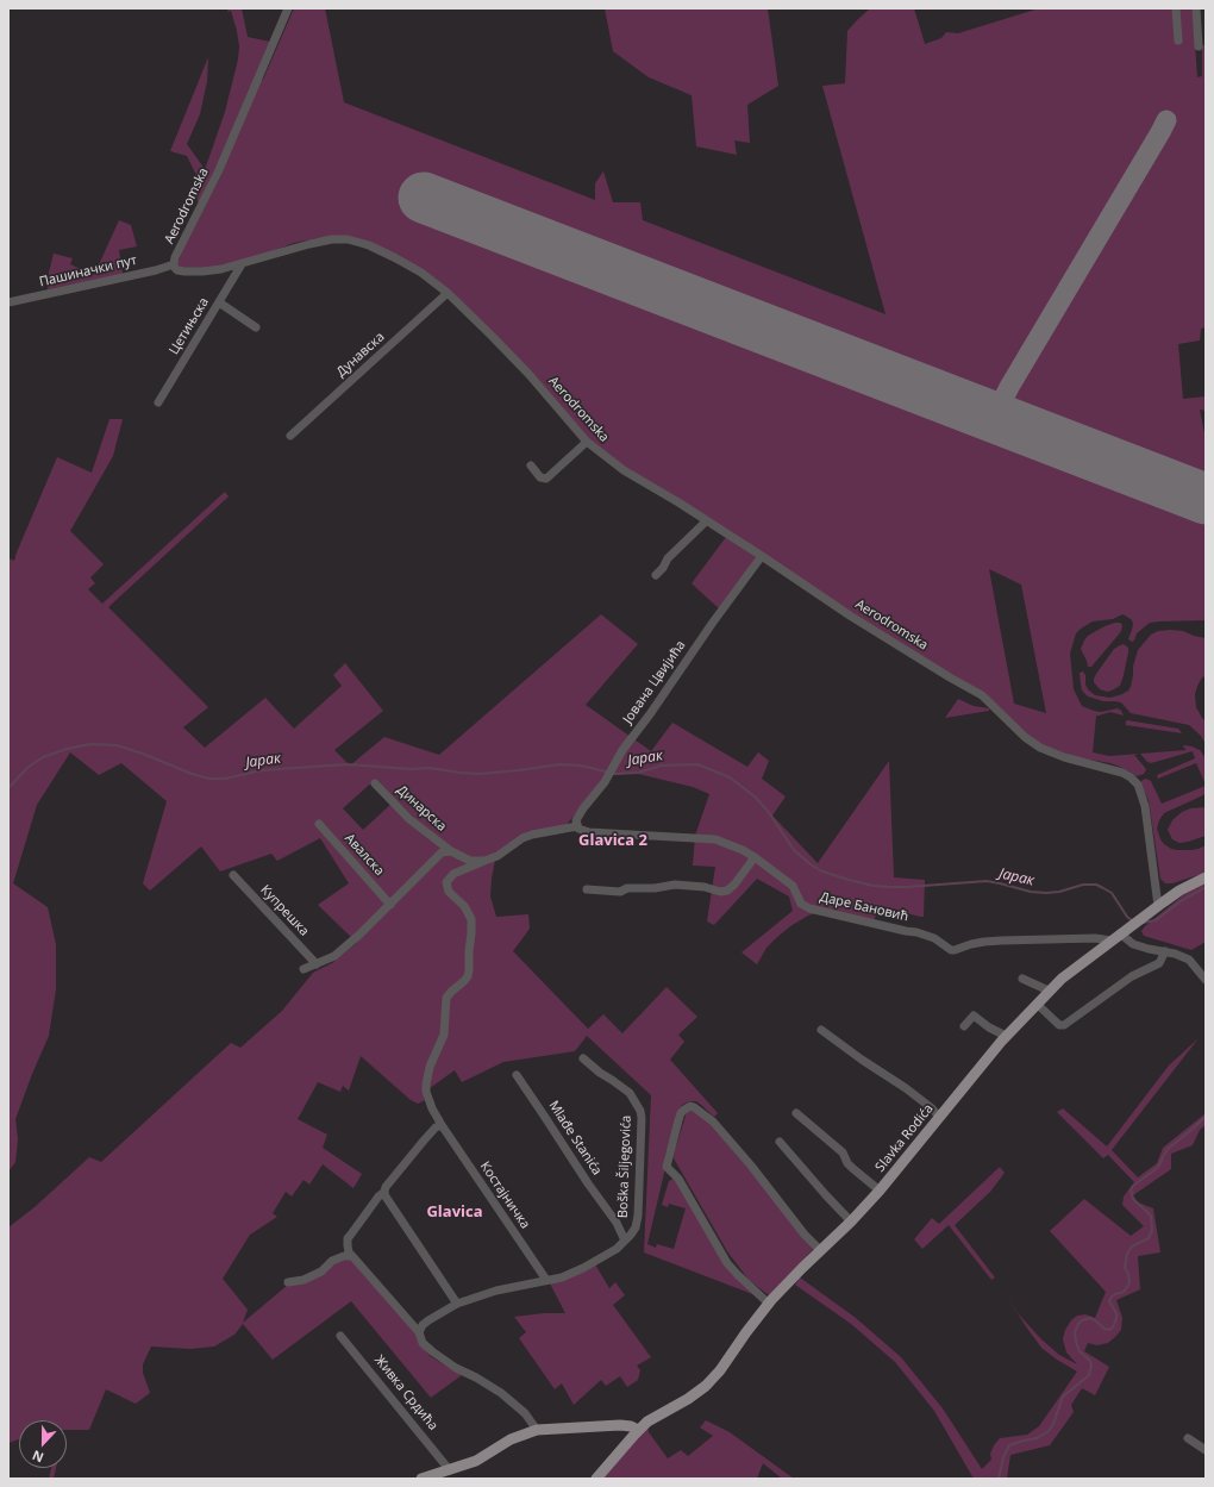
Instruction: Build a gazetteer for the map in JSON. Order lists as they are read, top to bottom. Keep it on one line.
{"streets":{"main road":["Slavka Rodića"],"street":["Aerodromska","Пашиначки пут","Цетињска","Дунавска","Јована Цвијића","Динарска","Авалска","Даре Бановић","Купрешка","Mlađe Stanića","Boška Šiljegovića","Костајничка","Живка Срдића"]},"crossings":[["Aerodromska","Пашиначки пут"],["Aerodromska","Цетињска"],["Aerodromska","Дунавска"],["Aerodromska","Јована Цвијића"],["Aerodromska","Slavka Rodića"],["Јована Цвијића","Даре Бановић"],["Даре Бановић","Slavka Rodića"],["Mlađe Stanića","Boška Šiljegovića"],["Boška Šiljegovića","Костајничка"]],"districts":["Glavica 2","Glavica"],"water":["Јарак"],"north":"bottom"}
